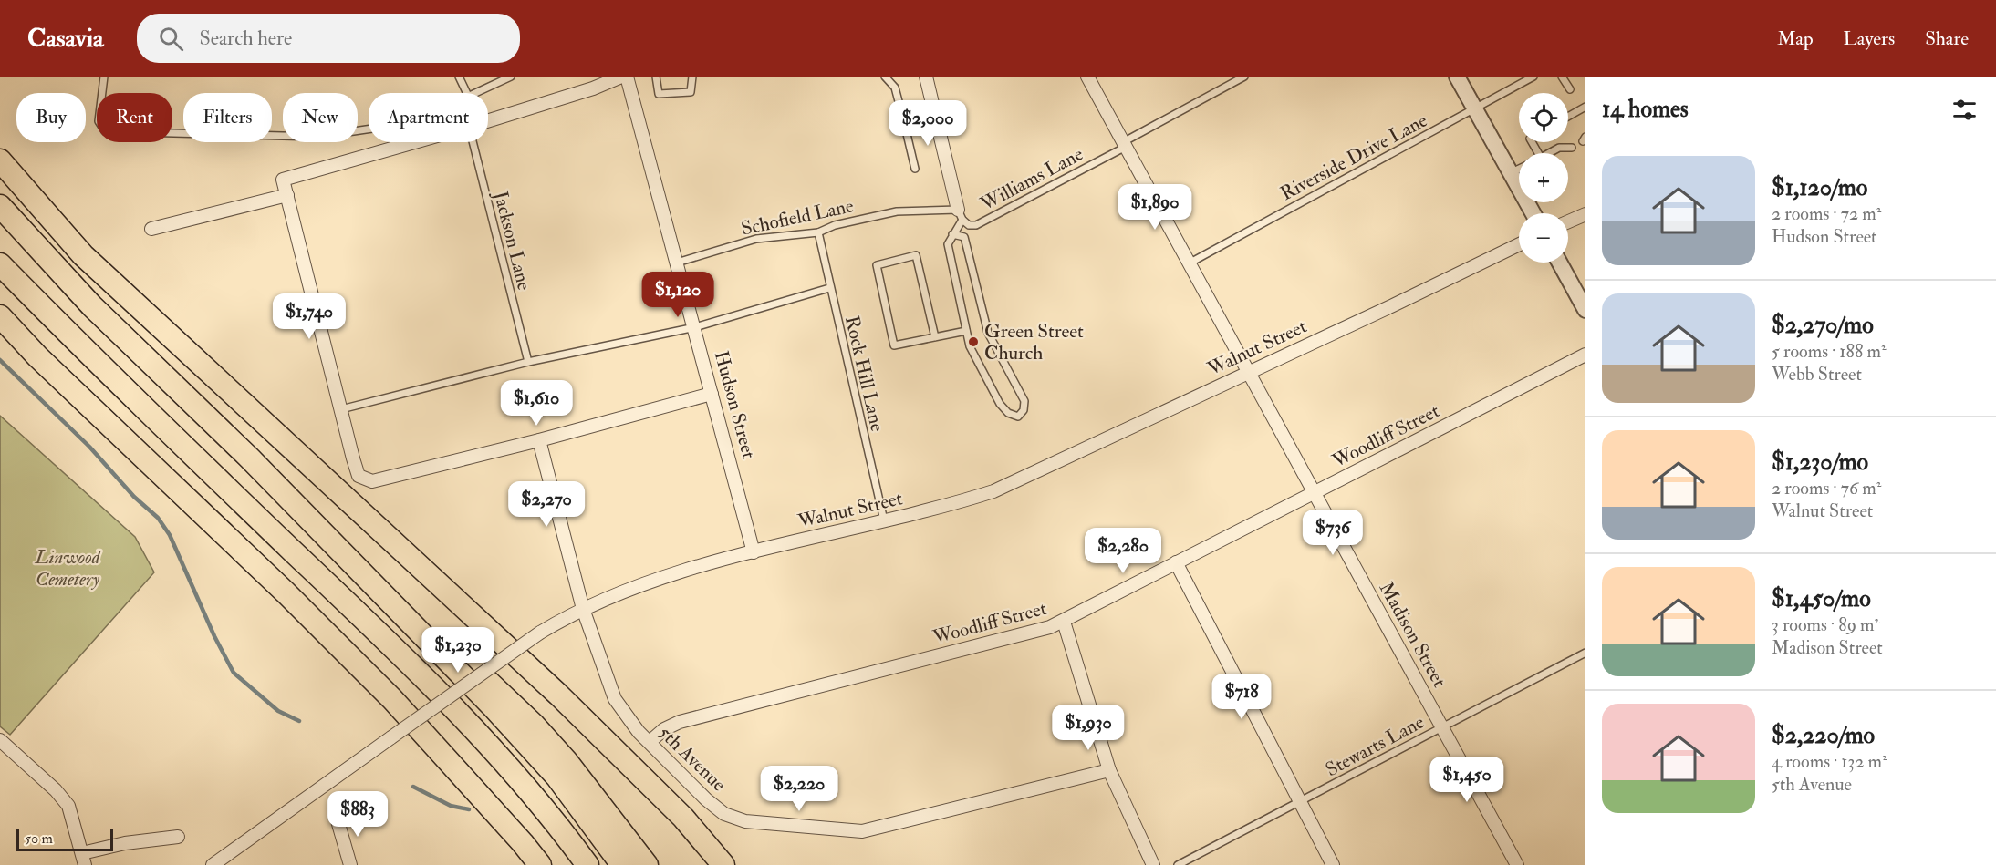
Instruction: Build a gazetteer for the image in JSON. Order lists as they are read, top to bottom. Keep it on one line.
{"streets":{"street":["Walnut Street","Hudson Street","Woodliff Street","Madison Street","5th Avenue"],"lane":["Riverside Drive Lane","Williams Lane","Schofield Lane","Jackson Lane","Rock Hill Lane","Stewarts Lane"]},"crossings":[["Riverside Drive Lane","Madison Street"],["Williams Lane","Schofield Lane"],["Williams Lane","Madison Street"],["Schofield Lane","Rock Hill Lane"],["Schofield Lane","Hudson Street"],["Walnut Street","Rock Hill Lane"],["Walnut Street","Hudson Street"],["Walnut Street","Madison Street"],["Walnut Street","5th Avenue"],["Woodliff Street","Madison Street"],["Woodliff Street","5th Avenue"],["Madison Street","Stewarts Lane"]],"parks":["Linwood Cemetery"],"places":["Green Street Church"],"scale_bar":"50 m","page":{"header":"Casavia","search":"Search here","nav":["Map","Layers","Share"],"heading":"14 homes","map_buttons":["+","−"],"chip":["Buy","Rent","Filters","New","Apartment"],"price":["$2,000","$1,890","$1,120","$1,740","$1,610","$2,270","$736","$2,280","$1,230","$718","$1,930","$1,450","$2,220","$883"],"list":[{"name":"$1,120/mo","note":"2 rooms · 72 m² · Hudson Street"},{"name":"$2,270/mo","note":"5 rooms · 188 m² · Webb Street"},{"name":"$1,230/mo","note":"2 rooms · 76 m² · Walnut Street"},{"name":"$1,450/mo","note":"3 rooms · 89 m² · Madison Street"},{"name":"$2,220/mo","note":"4 rooms · 132 m² · 5th Avenue"}],"scale":"50 m"}}
